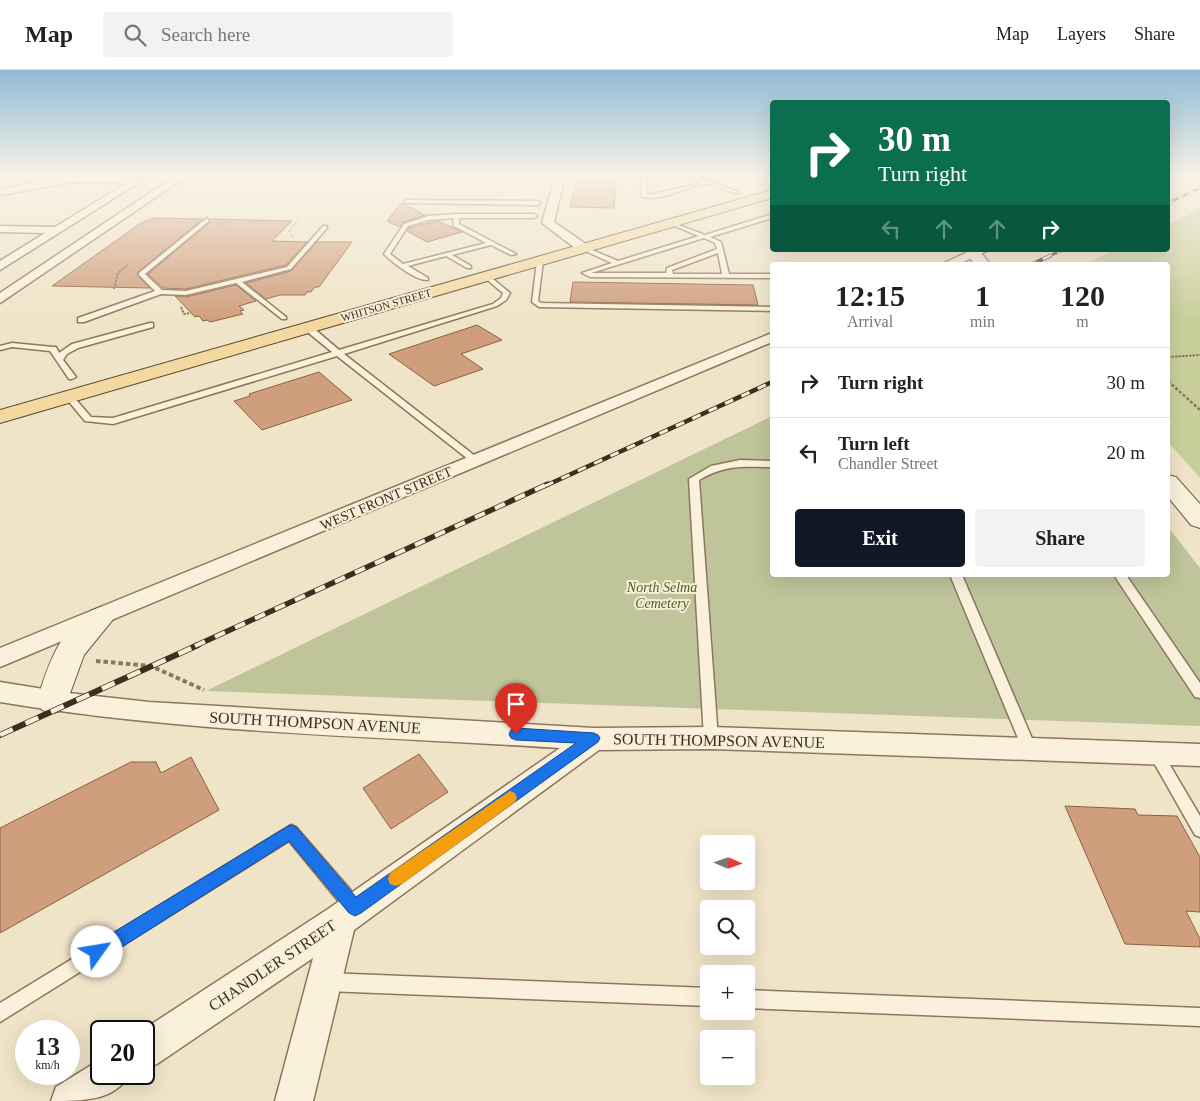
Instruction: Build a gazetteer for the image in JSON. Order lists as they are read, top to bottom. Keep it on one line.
{"streets":{"main road":["WHITSON STREET"],"street":["WEST FRONT STREET","SOUTH THOMPSON AVENUE","CHANDLER STREET"]},"crossings":[["SOUTH THOMPSON AVENUE","CHANDLER STREET"]],"parks":["North Selma Cemetery"],"north":"right","page":{"header":"Map","search":"Search here","nav":["Map","Layers","Share"],"turn":["30 m","Turn right"],"eta":["12:15","Arrival","1","min","120","m"],"list":[{"name":"Turn right","value":"30 m"},{"name":"Turn left","note":"Chandler Street","value":"20 m"}],"buttons":["Exit","Share"],"map_buttons":["+","−"],"speed":"13 km/h","limit":"20"}}
